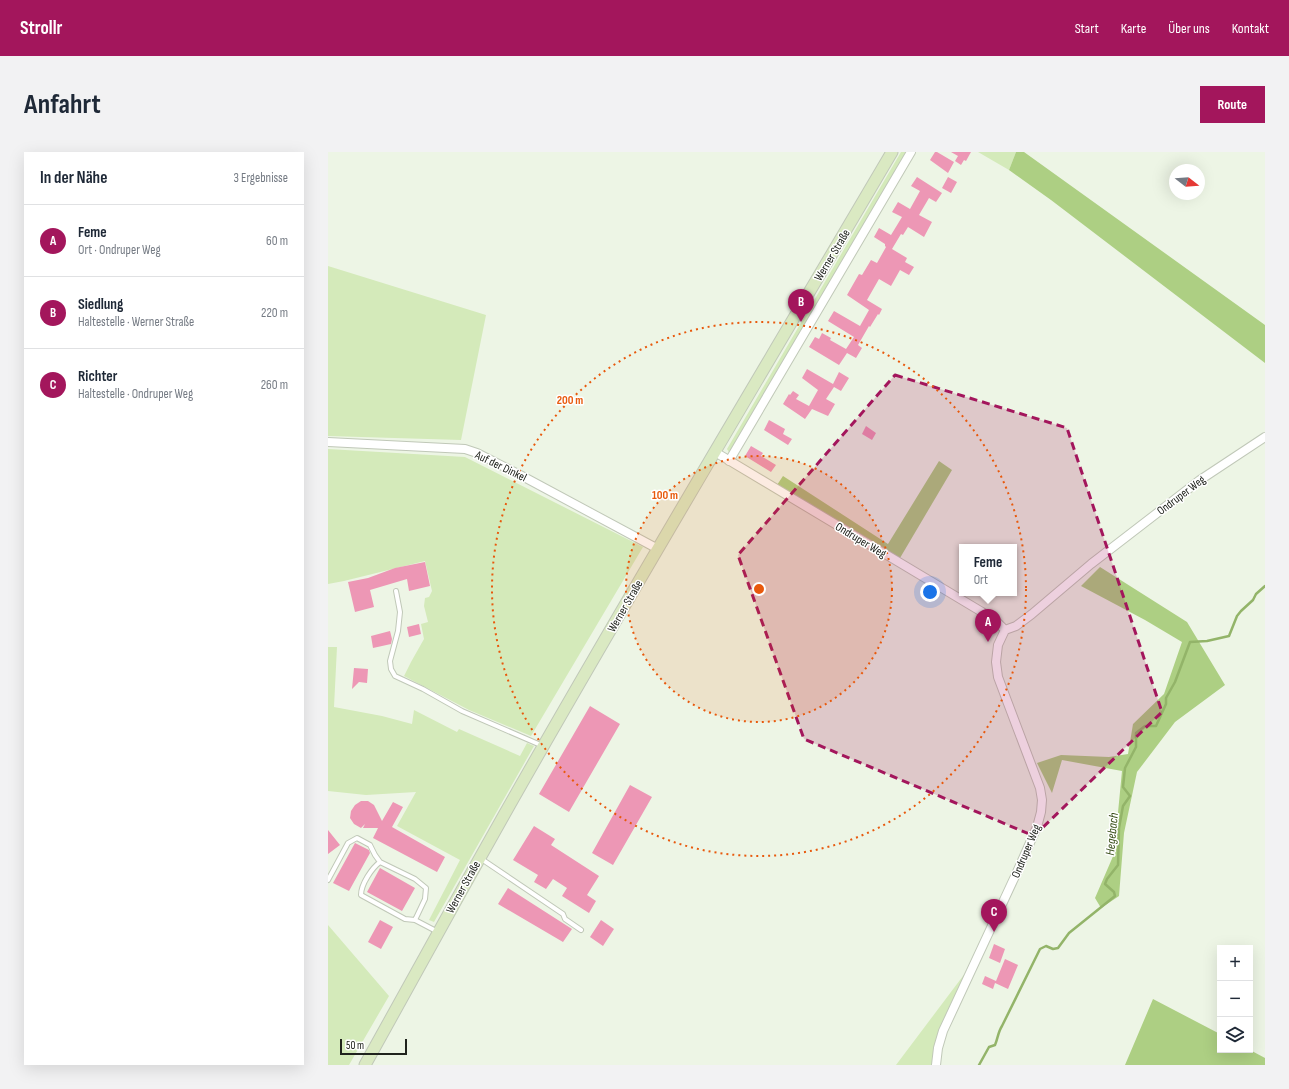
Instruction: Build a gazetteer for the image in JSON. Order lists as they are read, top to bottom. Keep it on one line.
{"streets":{"main road":["Werner Straße"],"street":["Auf der Dinkel","Ondruper Weg"]},"crossings":[["Werner Straße","Auf der Dinkel"],["Werner Straße","Ondruper Weg"]],"water":["Hegebach"],"scale_bar":"50 m","north":"right","page":{"header":"Strollr","nav":["Start","Karte","Über uns","Kontakt"],"buttons":"Route","title":"Anfahrt","heading":["In der Nähe","3 Ergebnisse"],"list":[{"mark":"A","name":"Feme","note":"Ort · Ondruper Weg","value":"60 m"},{"mark":"B","name":"Siedlung","note":"Haltestelle · Werner Straße","value":"220 m"},{"mark":"C","name":"Richter","note":"Haltestelle · Ondruper Weg","value":"260 m"}],"pins":["B","A","C"],"popup":["Feme","Ort"],"map_buttons":["+","−"],"scale":"50 m"},"rings":["200 m","100 m"]}
